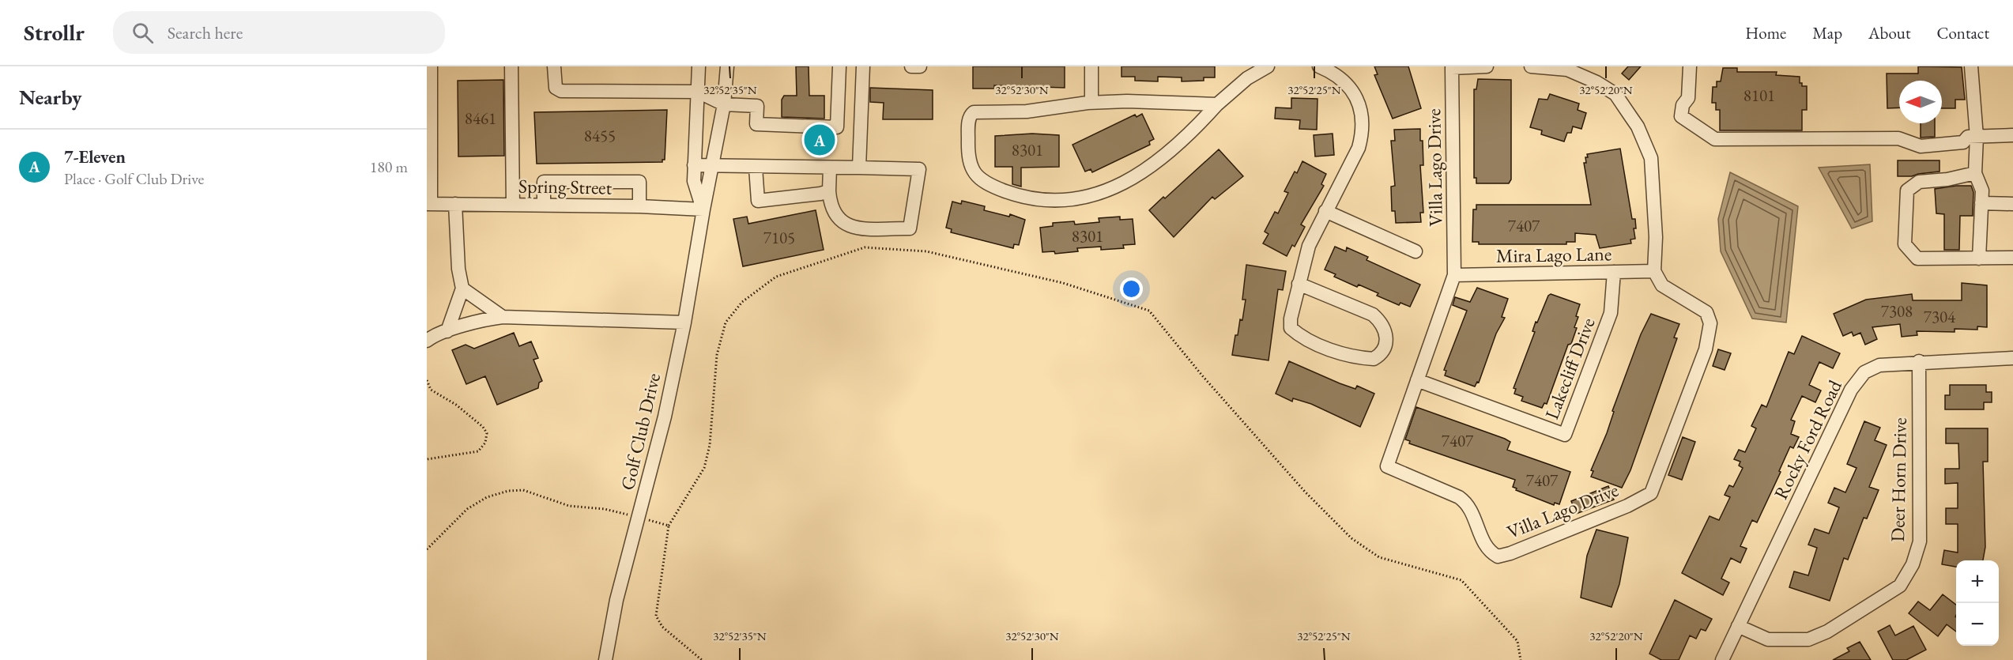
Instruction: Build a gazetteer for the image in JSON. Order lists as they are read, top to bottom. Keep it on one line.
{"streets":{"street":["Villa Lago Drive","Spring Street","Mira Lago Lane","Lakecliff Drive","Golf Club Drive","Rocky Ford Road","Deer Horn Drive"]},"crossings":[["Villa Lago Drive","Mira Lago Lane"],["Villa Lago Drive","Lakecliff Drive"],["Spring Street","Golf Club Drive"],["Mira Lago Lane","Lakecliff Drive"],["Rocky Ford Road","Deer Horn Drive"]],"house_numbers":["8101","8461","8455","8301","7407","8301","7105","7308","7304","7407","7407"],"north":"left","page":{"header":"Strollr","search":"Search here","nav":["Home","Map","About","Contact"],"heading":"Nearby","pins":"A","list":[{"mark":"A","name":"7-Eleven","note":"Place · Golf Club Drive","value":"180 m"}],"map_buttons":["+","−"]},"coordinates":["32°52'35\"N","32°52'30\"N","32°52'25\"N","32°52'20\"N"]}
